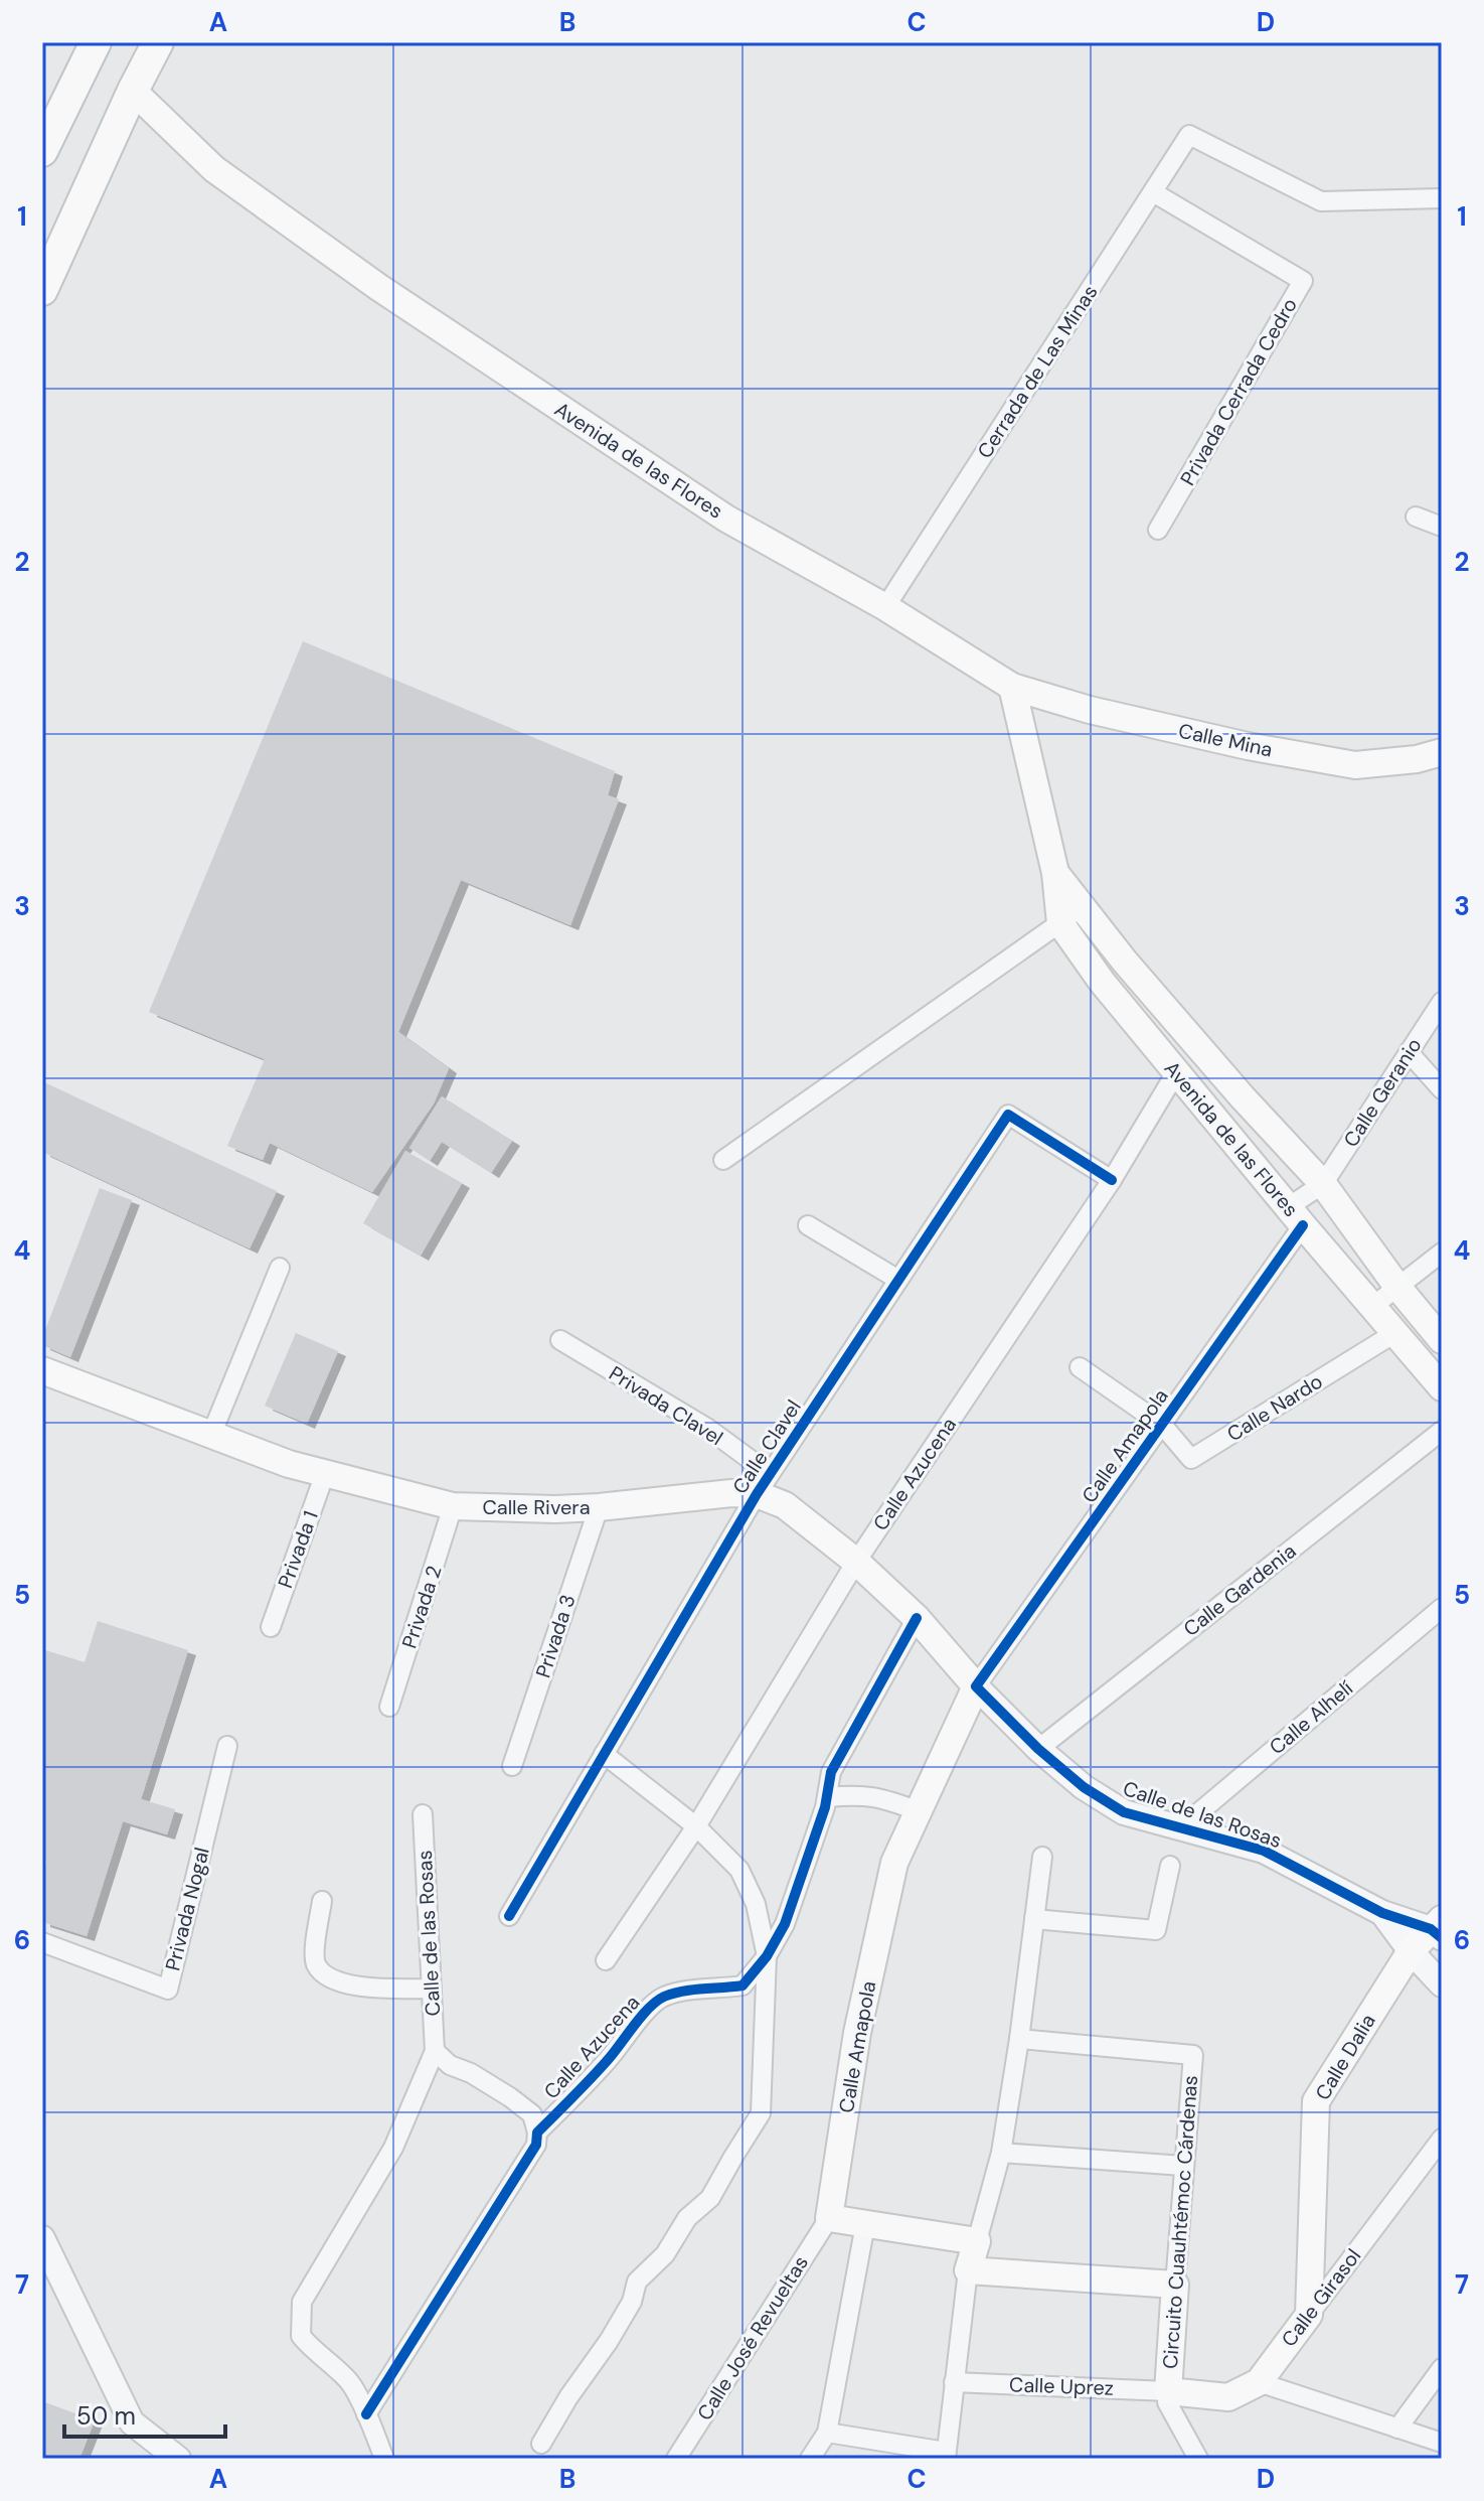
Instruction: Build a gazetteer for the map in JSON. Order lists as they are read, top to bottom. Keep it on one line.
{"streets":{"main road":["Avenida de las Flores","Calle Mina","Calle Amapola","Calle Rivera","Calle Dalia","Circuito Cuauhtémoc Cárdenas","Calle Girasol"],"street":["Cerrada de Las Minas","Privada Cerrada Cedro","Calle Geranio","Privada Clavel","Calle Nardo","Calle Clavel","Calle Azucena","Privada 1","Calle Gardenia","Privada 2","Privada 3","Calle Alhelí","Calle de las Rosas","Privada Nogal","Calle José Revueltas","Calle Uprez"]},"crossings":[["Cerrada de Las Minas","Privada Cerrada Cedro"],["Cerrada de Las Minas","Avenida de las Flores"],["Avenida de las Flores","Calle Mina"],["Avenida de las Flores","Calle Geranio"],["Avenida de las Flores","Calle Nardo"],["Avenida de las Flores","Calle Amapola"],["Avenida de las Flores","Calle Azucena"],["Privada Clavel","Calle Clavel"],["Privada Clavel","Calle Rivera"],["Calle Nardo","Calle Amapola"],["Calle Amapola","Calle Rivera"],["Calle Amapola","Calle de las Rosas"],["Calle Amapola","Calle José Revueltas"],["Calle Clavel","Calle Azucena"],["Calle Clavel","Calle Rivera"],["Calle Azucena","Calle Rivera"],["Calle Rivera","Privada 1"],["Calle Rivera","Privada 2"],["Calle Rivera","Privada 3"],["Calle Rivera","Calle de las Rosas"],["Calle Gardenia","Calle de las Rosas"],["Calle Alhelí","Calle de las Rosas"],["Calle de las Rosas","Calle Dalia"],["Calle Dalia","Calle Girasol"],["Circuito Cuauhtémoc Cárdenas","Calle Uprez"]],"scale_bar":"50 m","grid":{"columns":["A","B","C","D"],"rows":["1","2","3","4","5","6","7"]}}
